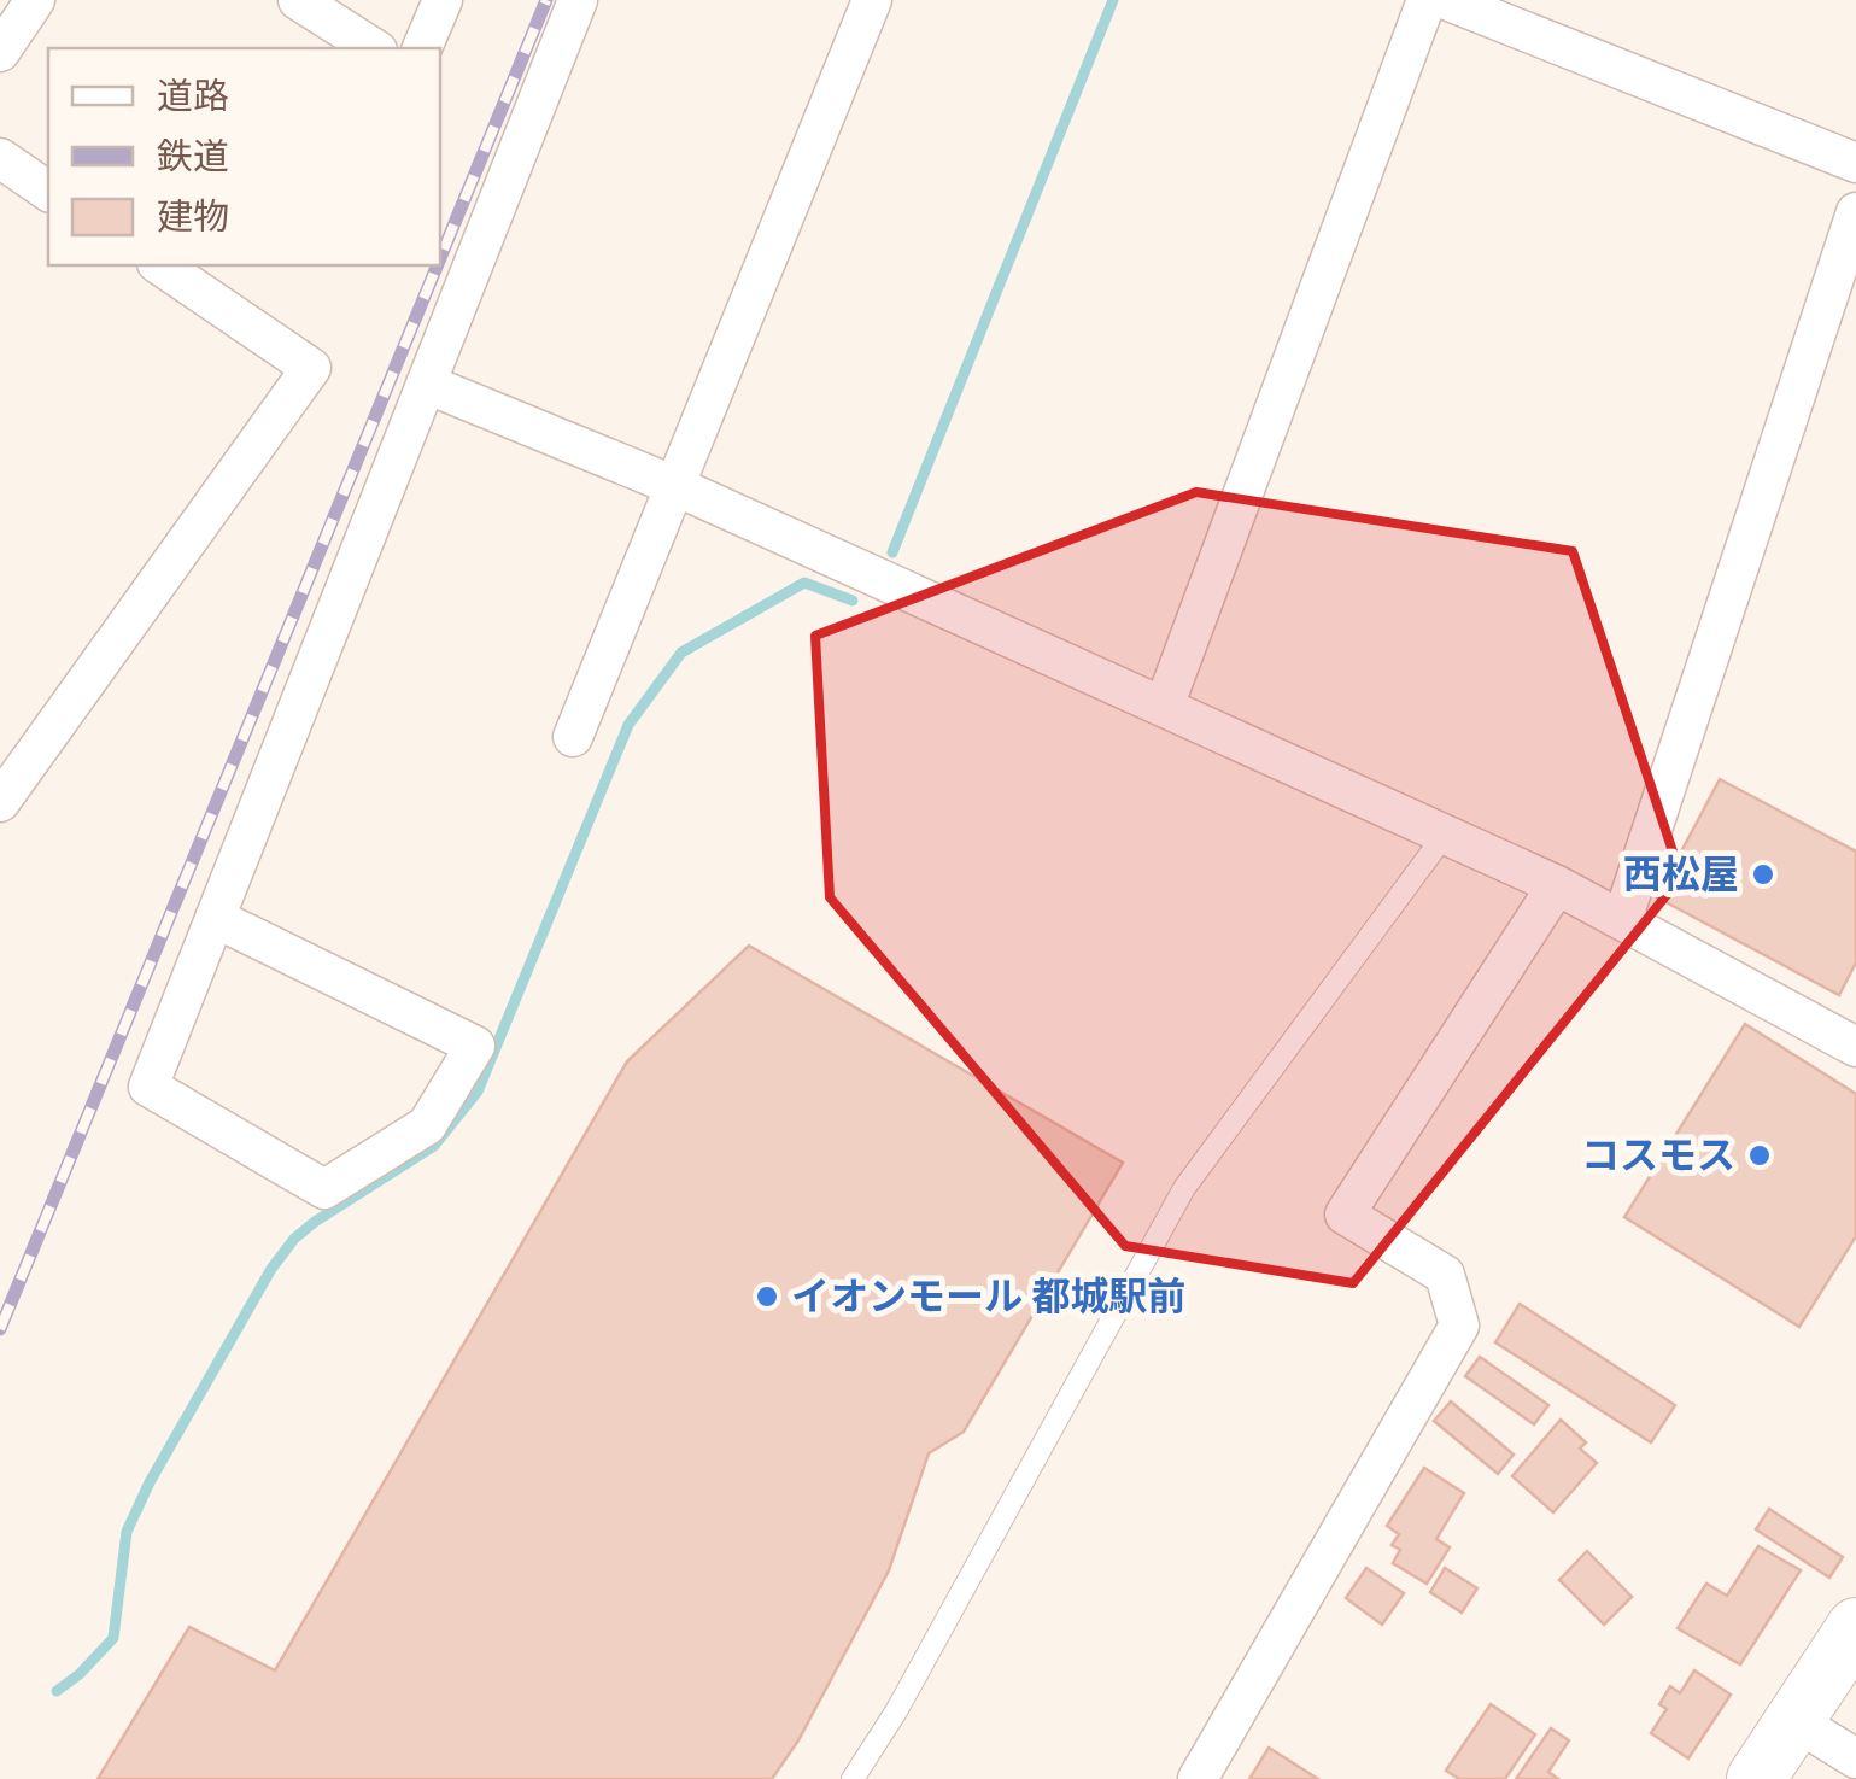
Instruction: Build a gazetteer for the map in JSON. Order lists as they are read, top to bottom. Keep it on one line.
{"places":["西松屋","コスモス","イオンモール 都城駅前"],"legend":["道路","鉄道","建物"]}
